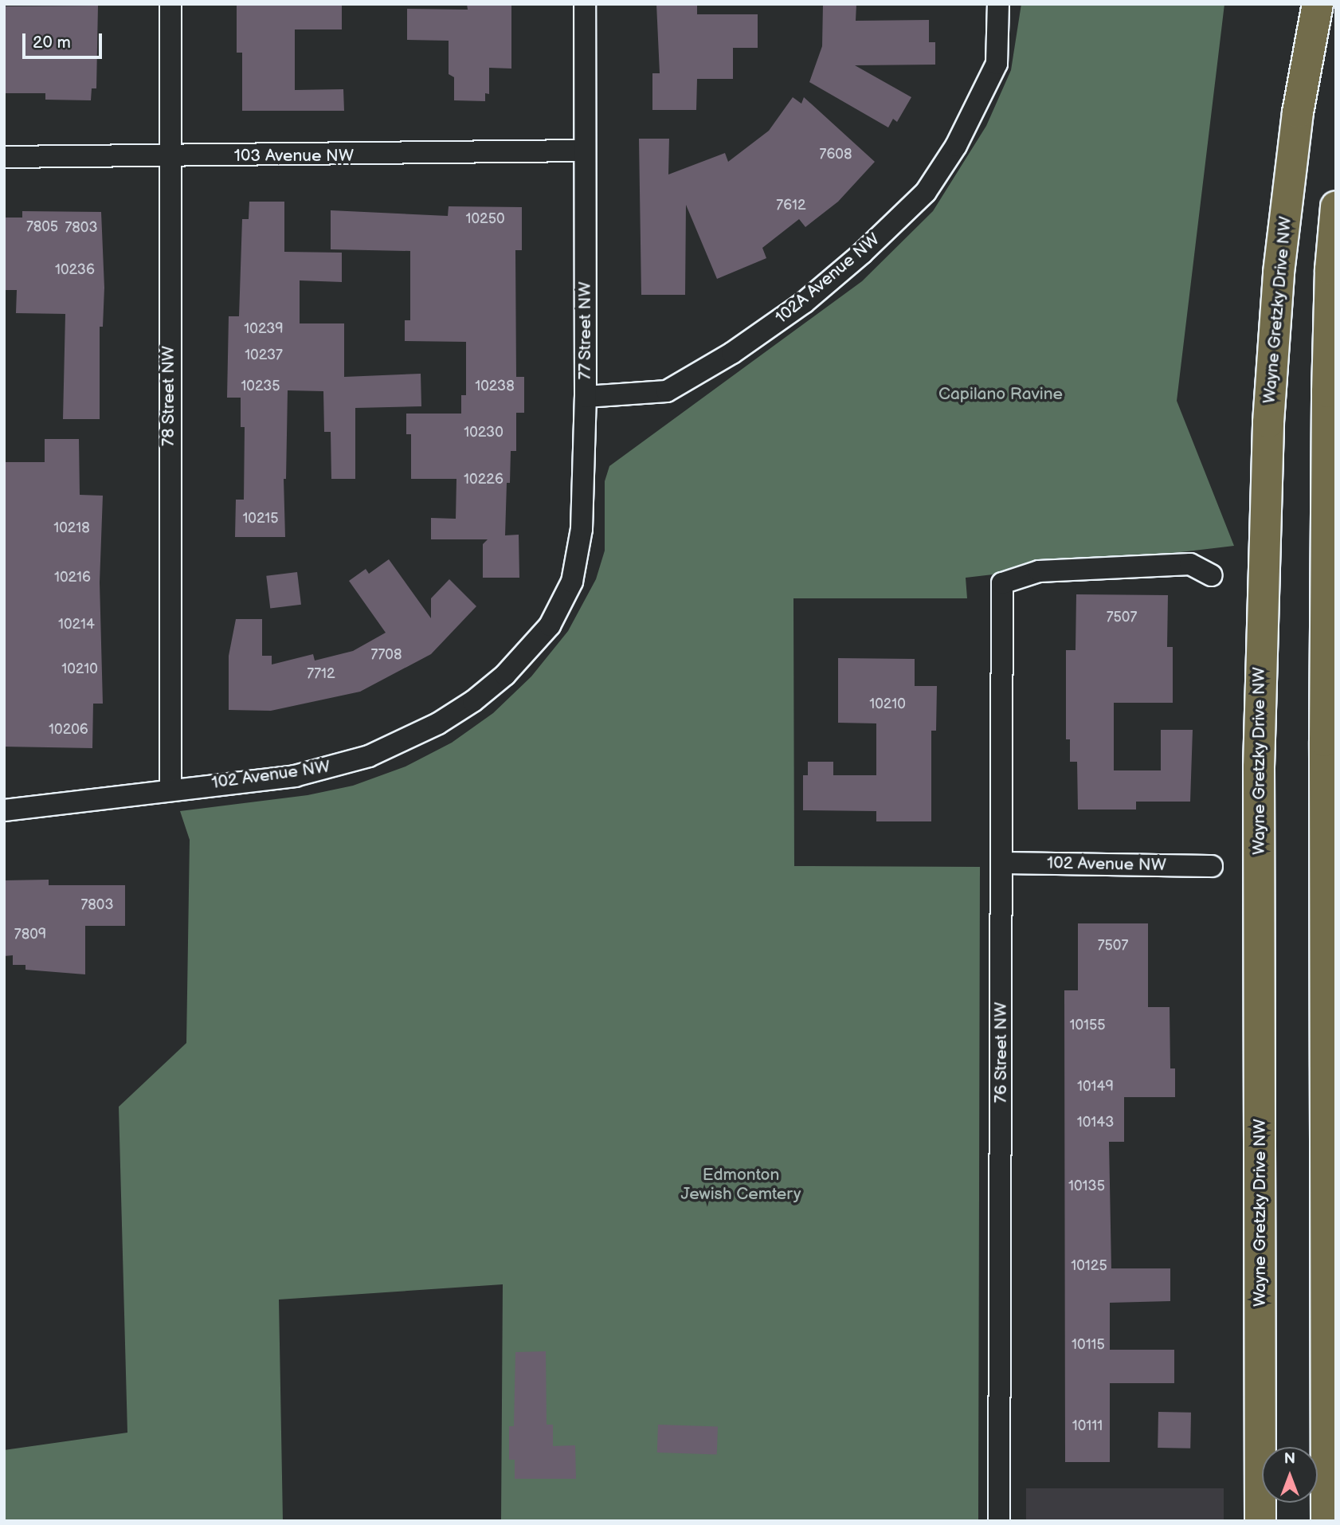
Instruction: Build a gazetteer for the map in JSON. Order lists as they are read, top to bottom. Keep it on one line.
{"streets":{"main road":["Wayne Gretzky Drive NW"],"street":["103 Avenue NW","102A Avenue NW","77 Street NW","78 Street NW","102 Avenue NW","76 Street NW"]},"crossings":[["103 Avenue NW","77 Street NW"],["103 Avenue NW","78 Street NW"],["102A Avenue NW","77 Street NW"],["77 Street NW","102 Avenue NW"],["78 Street NW","102 Avenue NW"],["102 Avenue NW","76 Street NW"]],"parks":["Capilano Ravine","Edmonton Jewish Cemtery"],"house_numbers":["7608","7612","10250","7805","7803","10236","10239","10237","10235","10238","10230","10226","10215","10218","10216","7507","10214","7708","10210","7712","10210","10206","7803","7809","7507","10155","10149","10143","10135","10125","10115","10111"],"scale_bar":"20 m","north":"top"}
